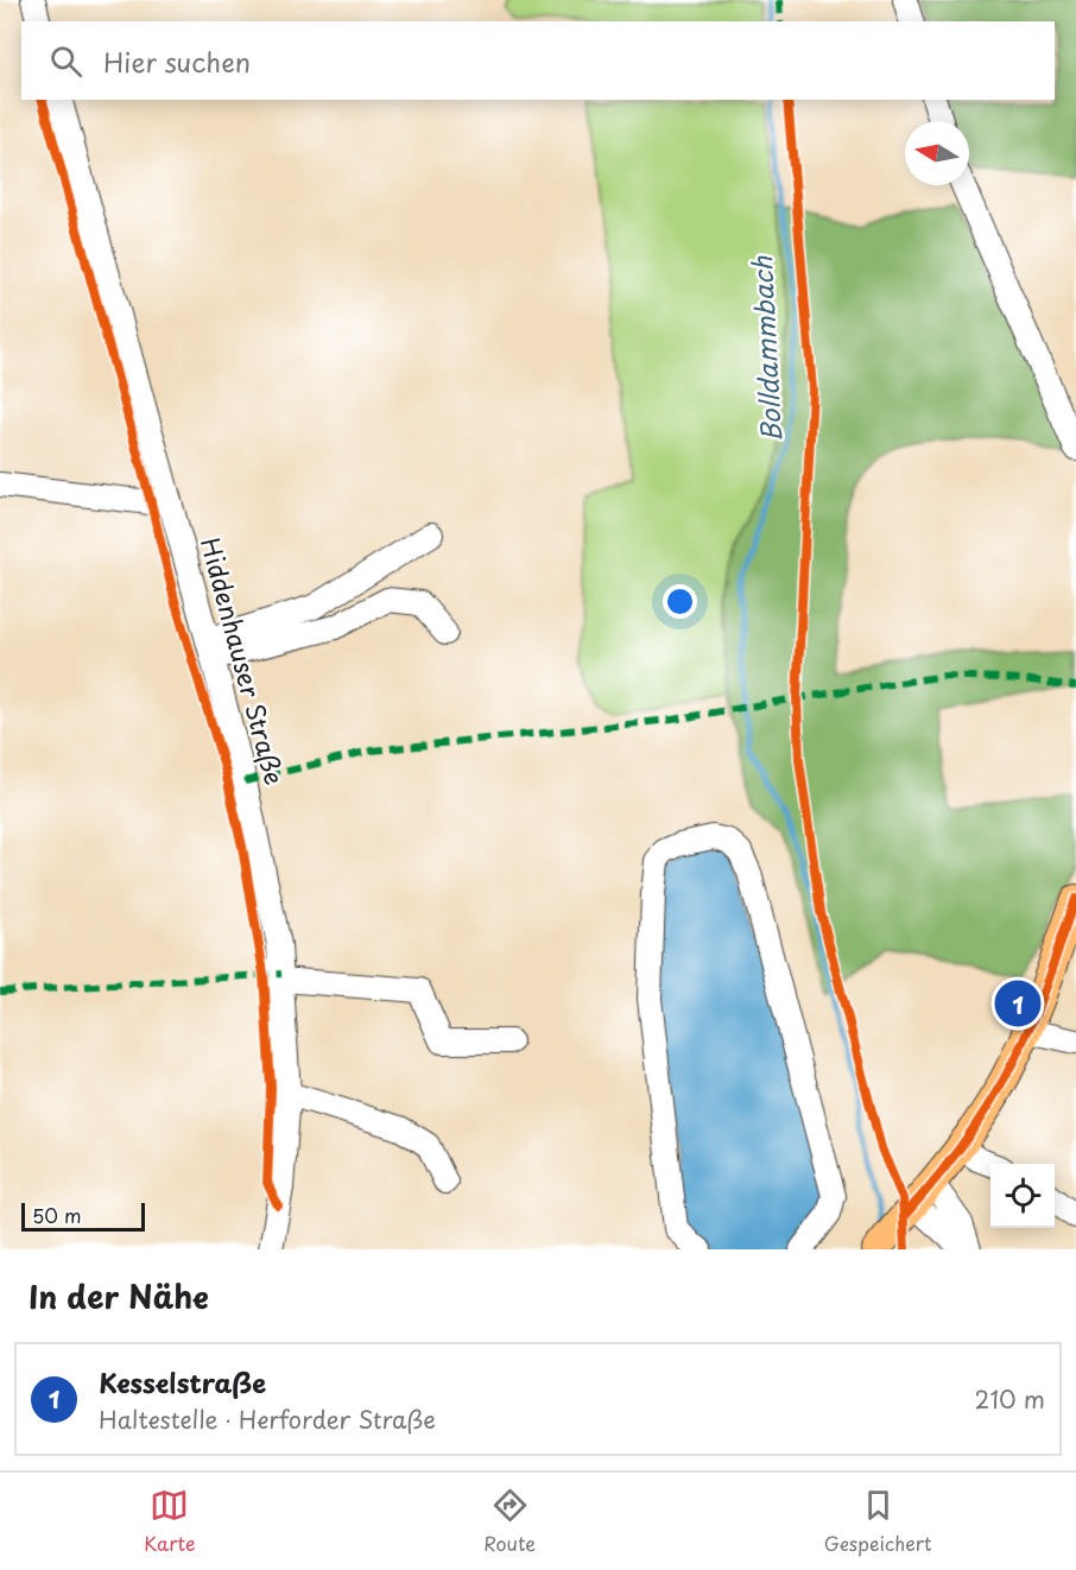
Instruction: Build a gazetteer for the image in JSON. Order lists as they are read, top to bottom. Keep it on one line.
{"streets":{"street":["Hiddenhauser Straße"]},"water":["Bolldammbach"],"scale_bar":"50 m","north":"left","page":{"search":"Hier suchen","pins":"1","scale":"50 m","heading":"In der Nähe","list":[{"mark":"1","name":"Kesselstraße","note":"Haltestelle · Herforder Straße","value":"210 m"}],"nav":["Karte","Route","Gespeichert"]}}
